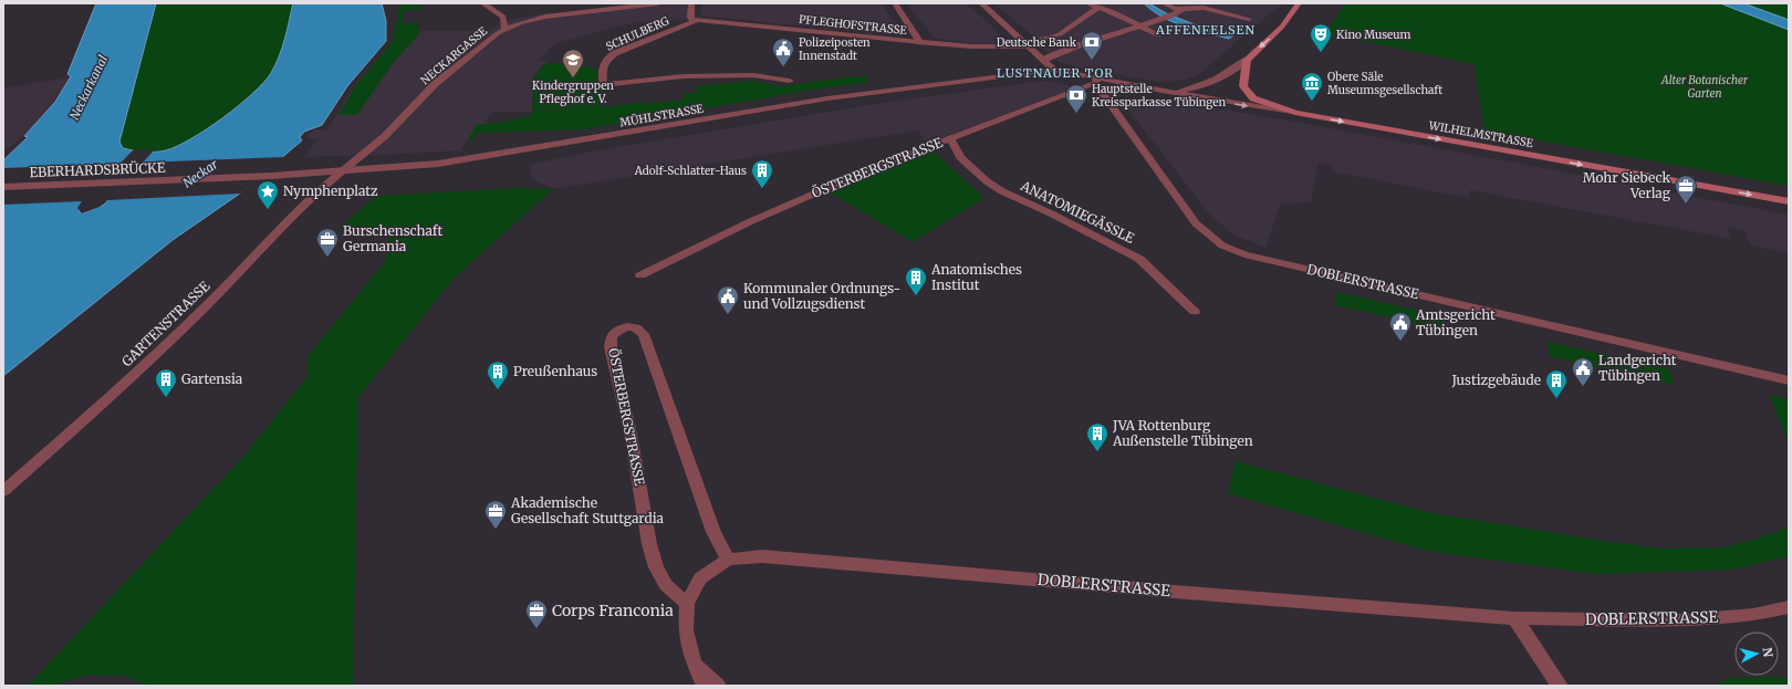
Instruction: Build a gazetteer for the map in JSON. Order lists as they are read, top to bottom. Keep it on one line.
{"streets":{"main road":["WILHELMSTRASSE"],"street":["PFLEGHOFSTRASSE","SCHULBERG","NECKARGASSE","MÜHLSTRASSE","ÖSTERBERGSTRASSE","EBERHARDSBRÜCKE","ANATOMIEGÄSSLE","DOBLERSTRASSE","GARTENSTRASSE"]},"crossings":[["PFLEGHOFSTRASSE","SCHULBERG"],["NECKARGASSE","MÜHLSTRASSE"],["NECKARGASSE","GARTENSTRASSE"],["MÜHLSTRASSE","WILHELMSTRASSE"],["MÜHLSTRASSE","EBERHARDSBRÜCKE"],["MÜHLSTRASSE","GARTENSTRASSE"],["WILHELMSTRASSE","ÖSTERBERGSTRASSE"],["WILHELMSTRASSE","DOBLERSTRASSE"],["ÖSTERBERGSTRASSE","ANATOMIEGÄSSLE"],["ÖSTERBERGSTRASSE","DOBLERSTRASSE"]],"one_way":["WILHELMSTRASSE"],"districts":["AFFENFELSEN","LUSTNAUER TOR"],"water":["Neckarkanal","Neckar"],"parks":["Alter Botanischer Garten"],"places":{"theatre":["Kino Museum"],"bank":["Deutsche Bank","Hauptstelle Kreissparkasse Tübingen"],"public building":["Polizeiposten Innenstadt","Kommunaler Ordnungs- und Vollzugsdienst","Amtsgericht Tübingen","Landgericht Tübingen"],"school or university":["Kindergruppen Pfleghof e. V."],"museum":["Obere Säle Museumsgesellschaft"],"building":["Adolf-Schlatter-Haus","Anatomisches Institut","Preußenhaus","Gartensia","Justizgebäude","JVA Rottenburg Außenstelle Tübingen"],"office":["Mohr Siebeck Verlag","Burschenschaft Germania","Akademische Gesellschaft Stuttgardia","Corps Franconia"],"place":["Nymphenplatz"]},"north":"right"}
